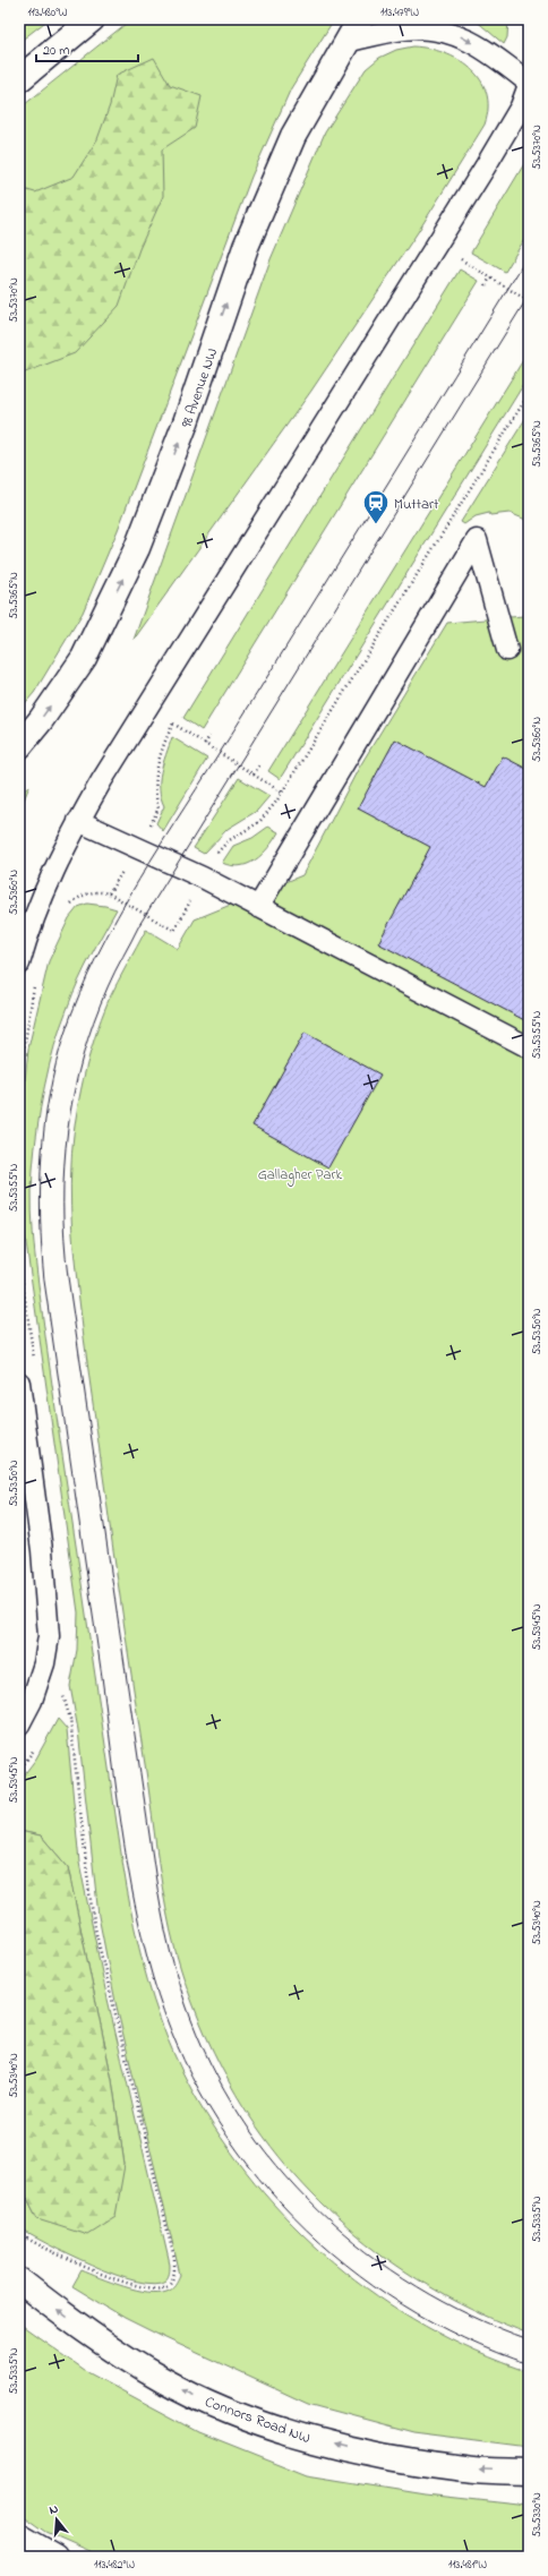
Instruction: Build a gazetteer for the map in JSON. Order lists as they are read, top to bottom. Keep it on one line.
{"streets":{"main road":["98 Avenue NW","Connors Road NW"]},"one_way":["98 Avenue NW","Connors Road NW"],"parks":["Gallagher Park"],"places":{"station":["Muttart"]},"scale_bar":"20 m","north":"top","coordinates":["113.480°W","113.479°W","53.5370°N","53.5365°N","53.5360°N","53.5355°N","53.5350°N","53.5345°N","53.5340°N","53.5335°N","53.5330°N","113.482°W","113.481°W"]}
